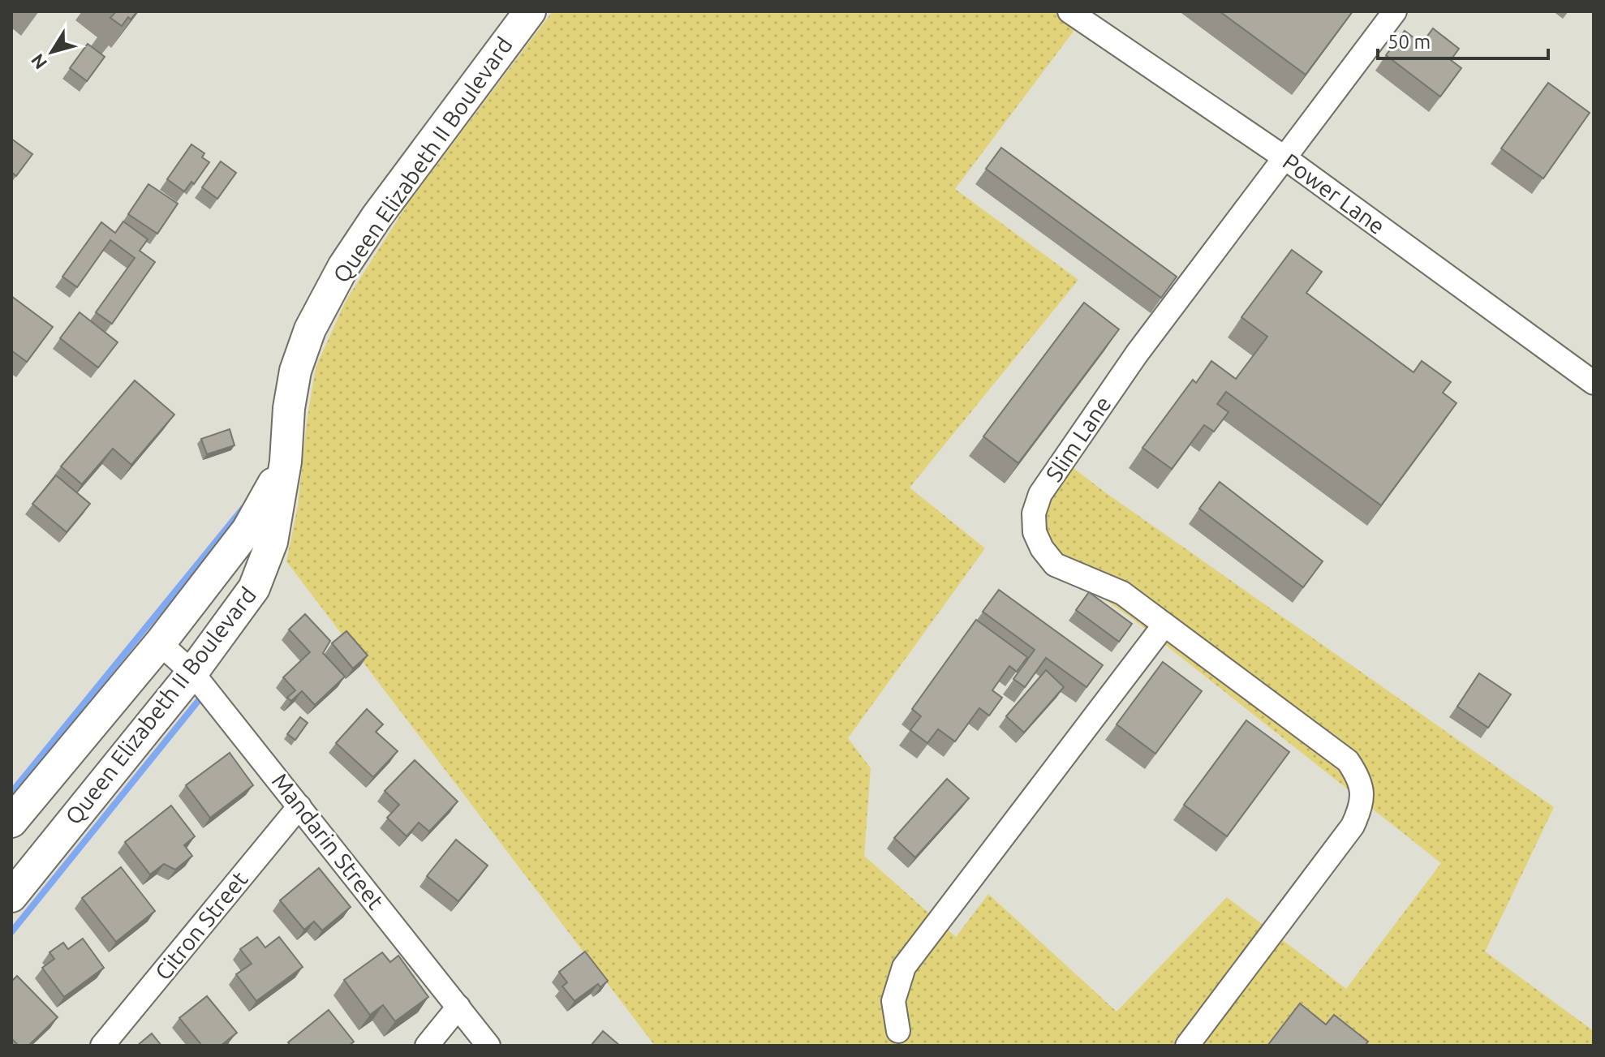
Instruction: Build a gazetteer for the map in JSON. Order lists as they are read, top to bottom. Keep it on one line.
{"streets":{"street":["Queen Elizabeth II Boulevard","Power Lane","Slim Lane","Mandarin Street","Citron Street"]},"crossings":[["Queen Elizabeth II Boulevard","Mandarin Street"],["Power Lane","Slim Lane"],["Mandarin Street","Citron Street"]],"scale_bar":"50 m","north":"bottom left"}
